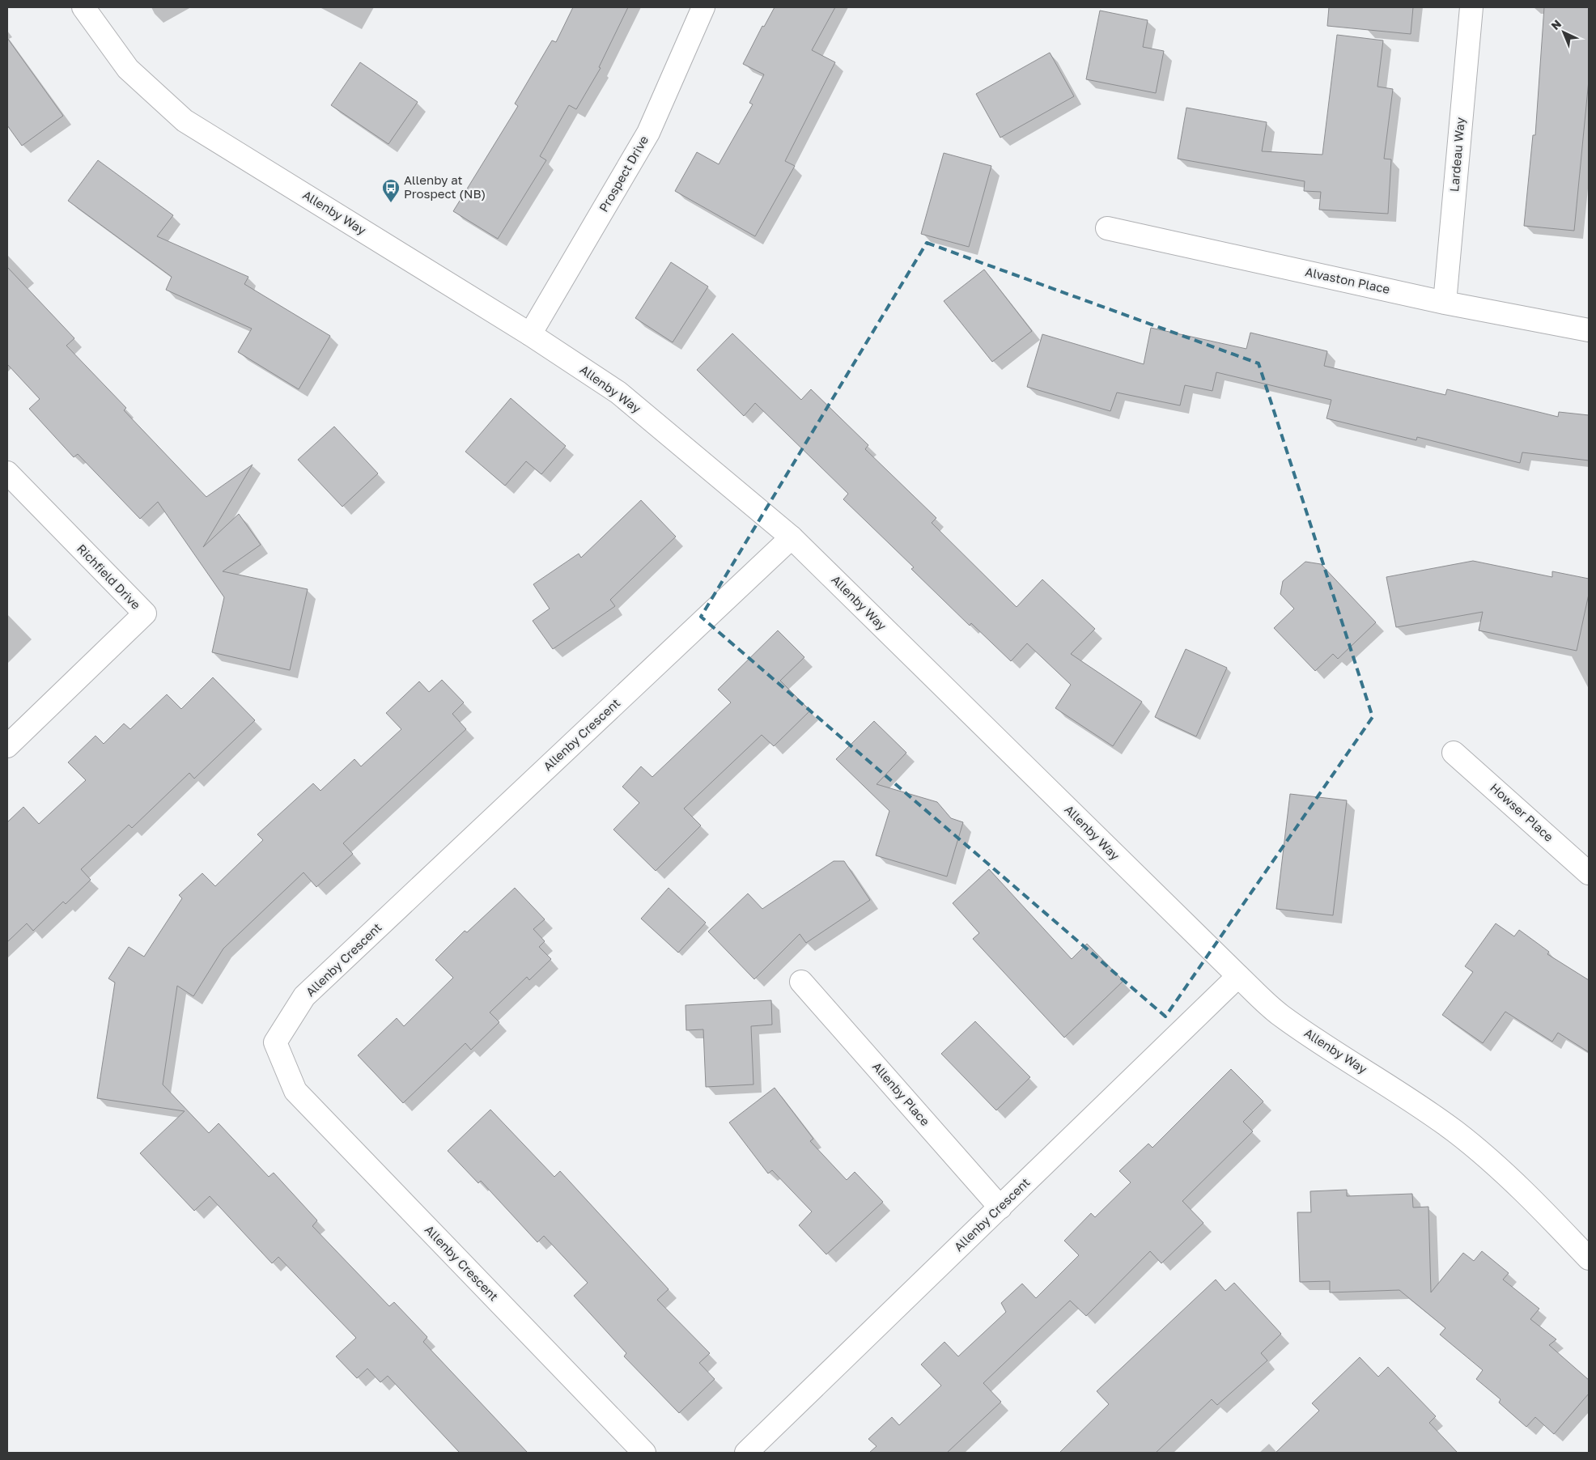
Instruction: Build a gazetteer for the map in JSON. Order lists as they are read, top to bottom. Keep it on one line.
{"streets":{"street":["Lardeau Way","Prospect Drive","Allenby Way","Alvaston Place","Richfield Drive","Allenby Crescent","Howser Place","Allenby Place"]},"crossings":[["Lardeau Way","Alvaston Place"],["Prospect Drive","Allenby Way"],["Allenby Way","Allenby Crescent"],["Allenby Crescent","Allenby Place"]],"places":{"bus stop":["Allenby at Prospect (NB)"]},"north":"top left"}
